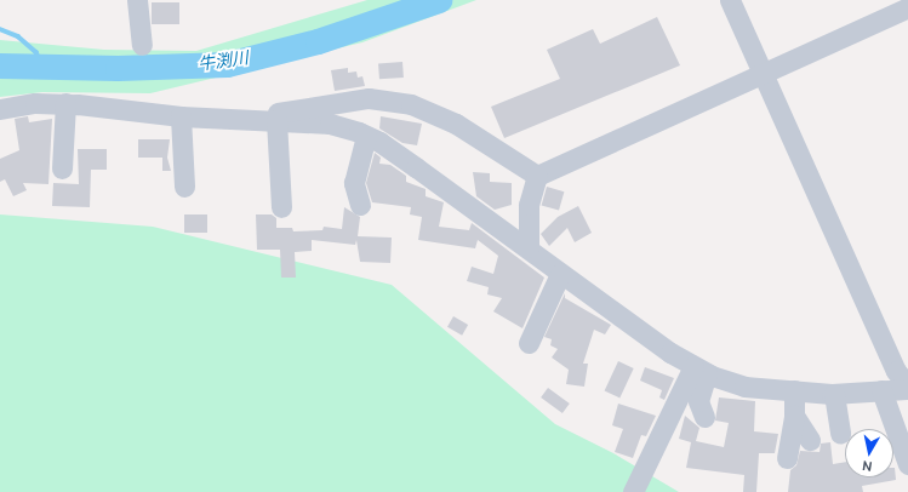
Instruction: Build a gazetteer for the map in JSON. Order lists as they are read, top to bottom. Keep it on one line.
{"water":["牛渕川"],"north":"bottom"}
